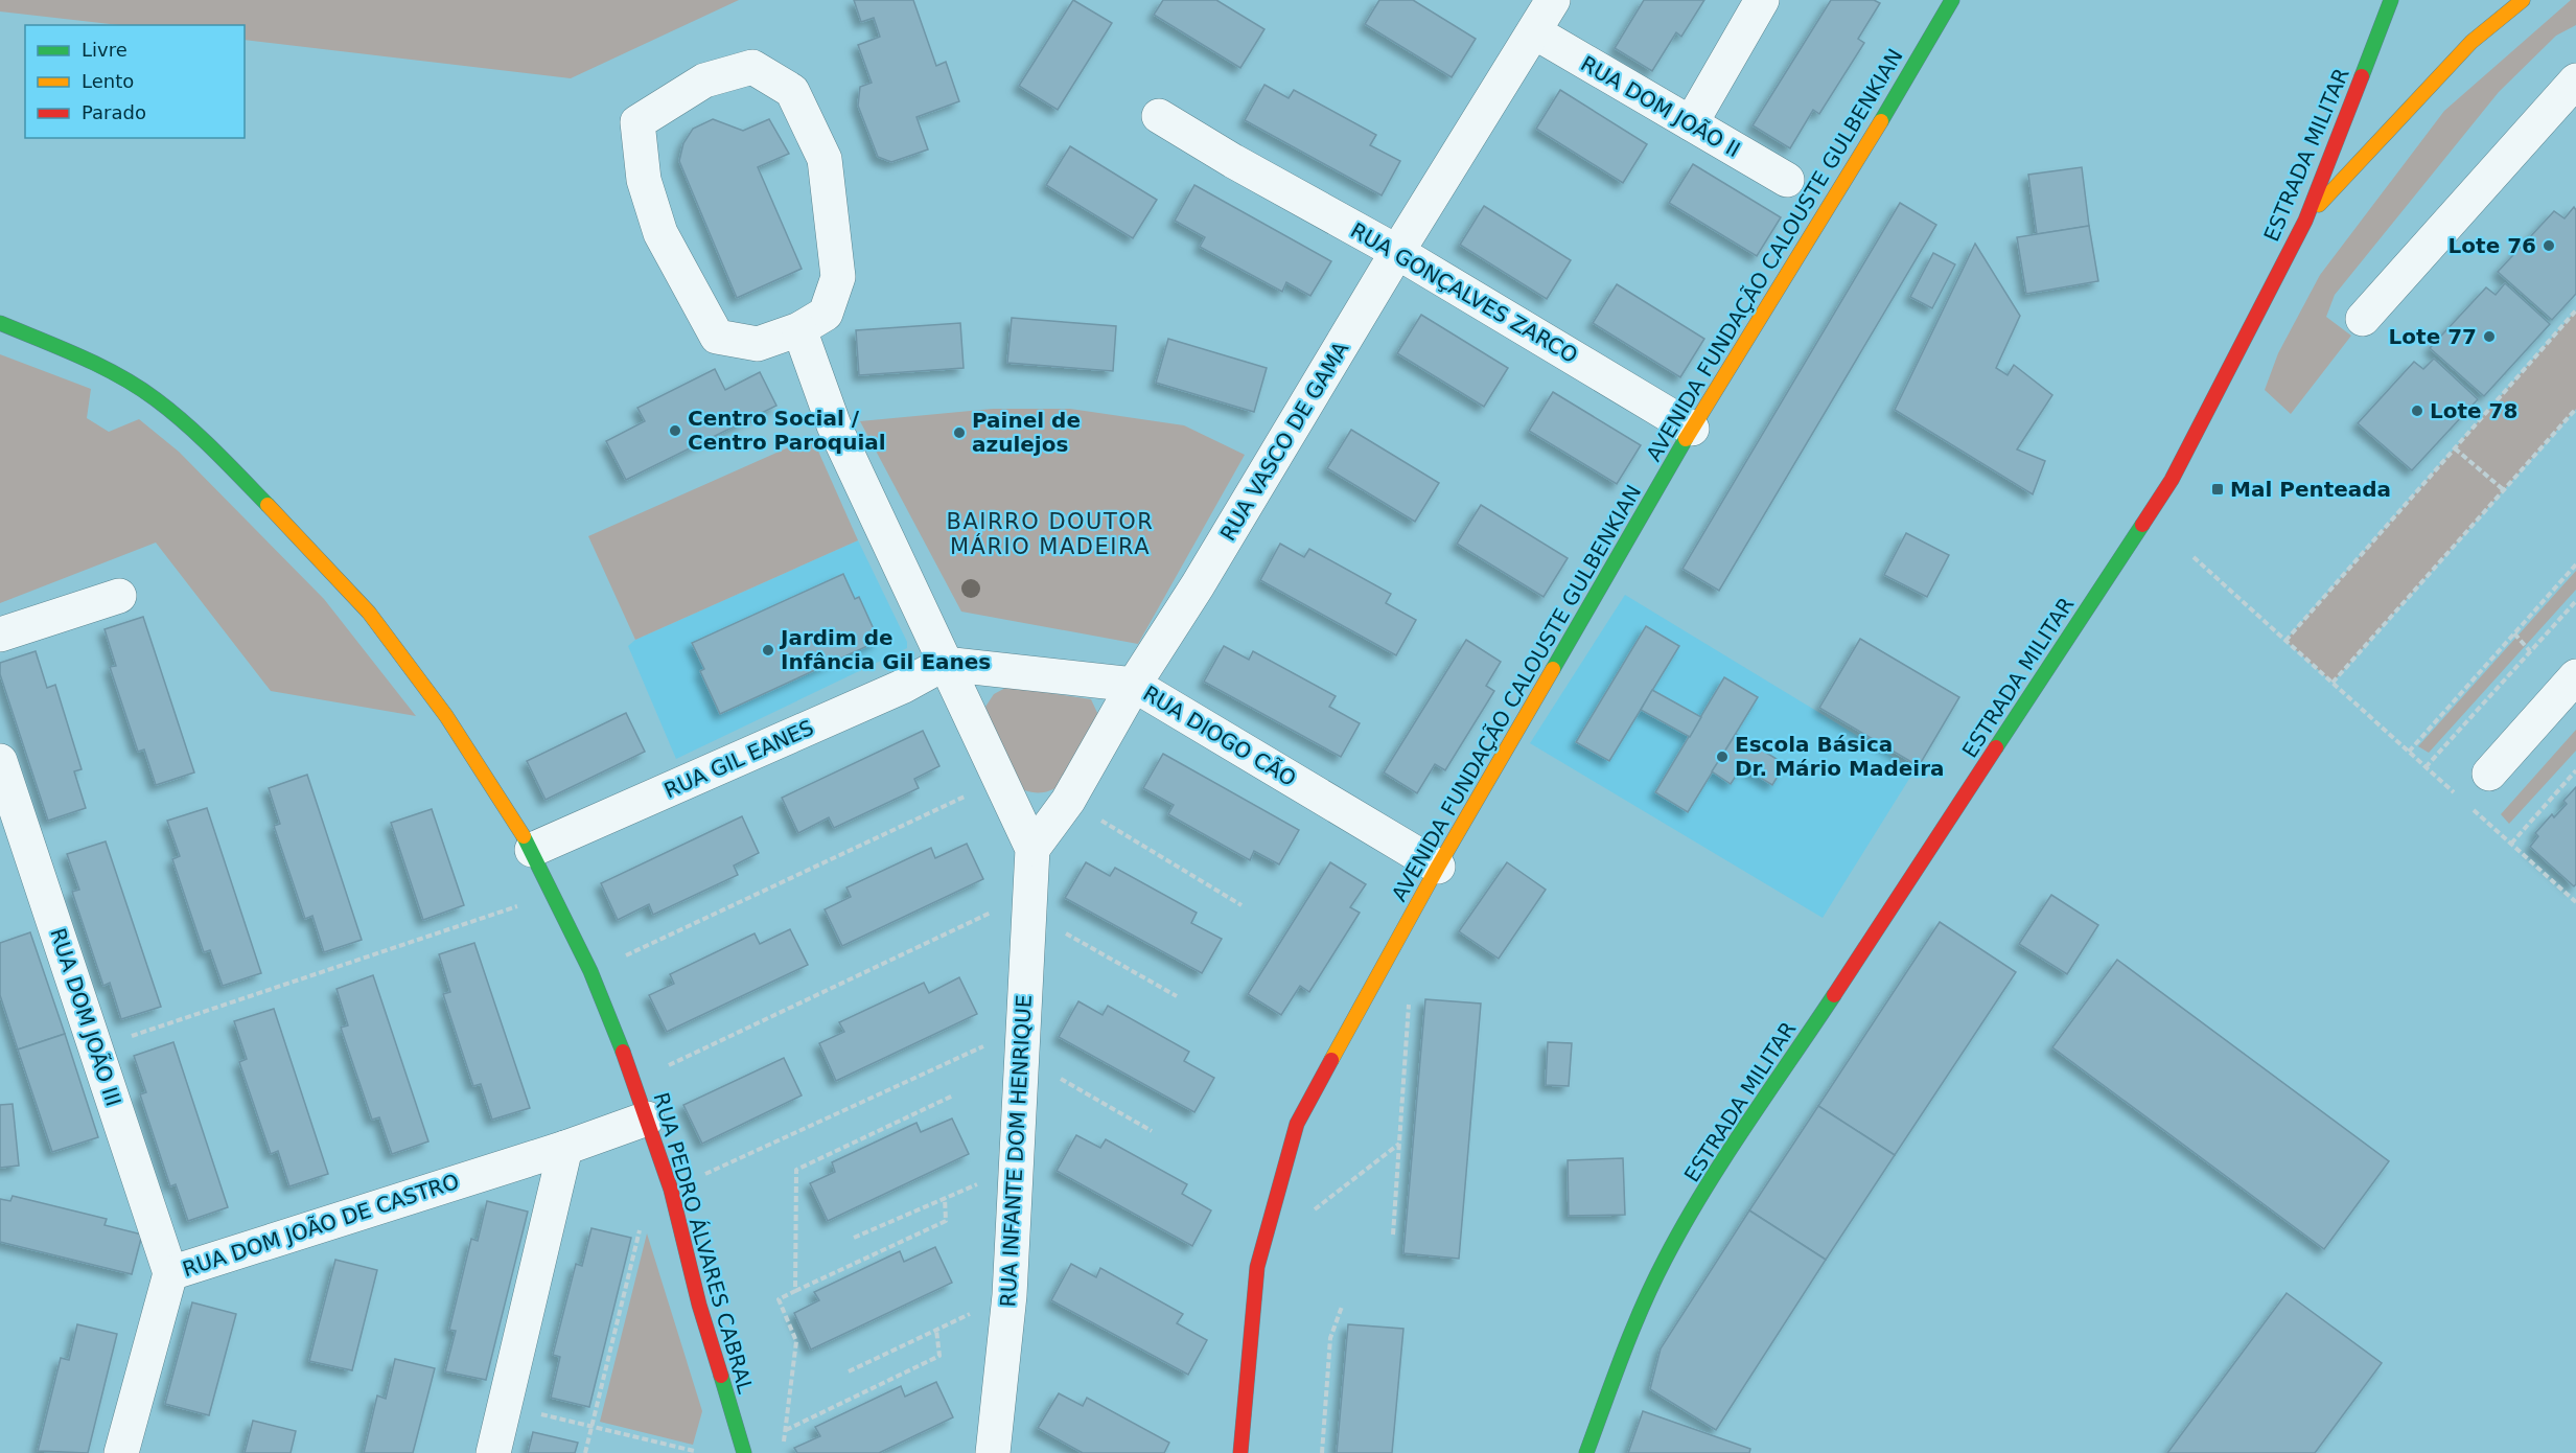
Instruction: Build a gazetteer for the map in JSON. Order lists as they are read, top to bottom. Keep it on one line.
{"streets":{"street":["RUA DOM JOÃO II","ESTRADA MILITAR","AVENIDA FUNDAÇÃO CALOUSTE GULBENKIAN","RUA GONÇALVES ZARCO","RUA VASCO DE GAMA","RUA DIOGO CÃO","RUA GIL EANES","RUA DOM JOÃO III","RUA INFANTE DOM HENRIQUE","RUA DOM JOÃO DE CASTRO","RUA PEDRO ÁLVARES CABRAL"]},"crossings":[["RUA DOM JOÃO II","RUA VASCO DE GAMA"],["AVENIDA FUNDAÇÃO CALOUSTE GULBENKIAN","RUA GONÇALVES ZARCO"],["AVENIDA FUNDAÇÃO CALOUSTE GULBENKIAN","RUA DIOGO CÃO"],["RUA GONÇALVES ZARCO","RUA VASCO DE GAMA"],["RUA VASCO DE GAMA","RUA DIOGO CÃO"],["RUA VASCO DE GAMA","RUA INFANTE DOM HENRIQUE"],["RUA DIOGO CÃO","RUA GIL EANES"],["RUA GIL EANES","RUA PEDRO ÁLVARES CABRAL"],["RUA DOM JOÃO III","RUA DOM JOÃO DE CASTRO"],["RUA DOM JOÃO DE CASTRO","RUA PEDRO ÁLVARES CABRAL"]],"districts":["BAIRRO DOUTOR MÁRIO MADEIRA"],"places":{"other":["Lote 76","Lote 77","Lote 78","Centro Social / Centro Paroquial","Painel de azulejos","Jardim de Infância Gil Eanes","Escola Básica Dr. Mário Madeira"],"transit":["Mal Penteada"]},"legend":["Livre","Lento","Parado"]}
